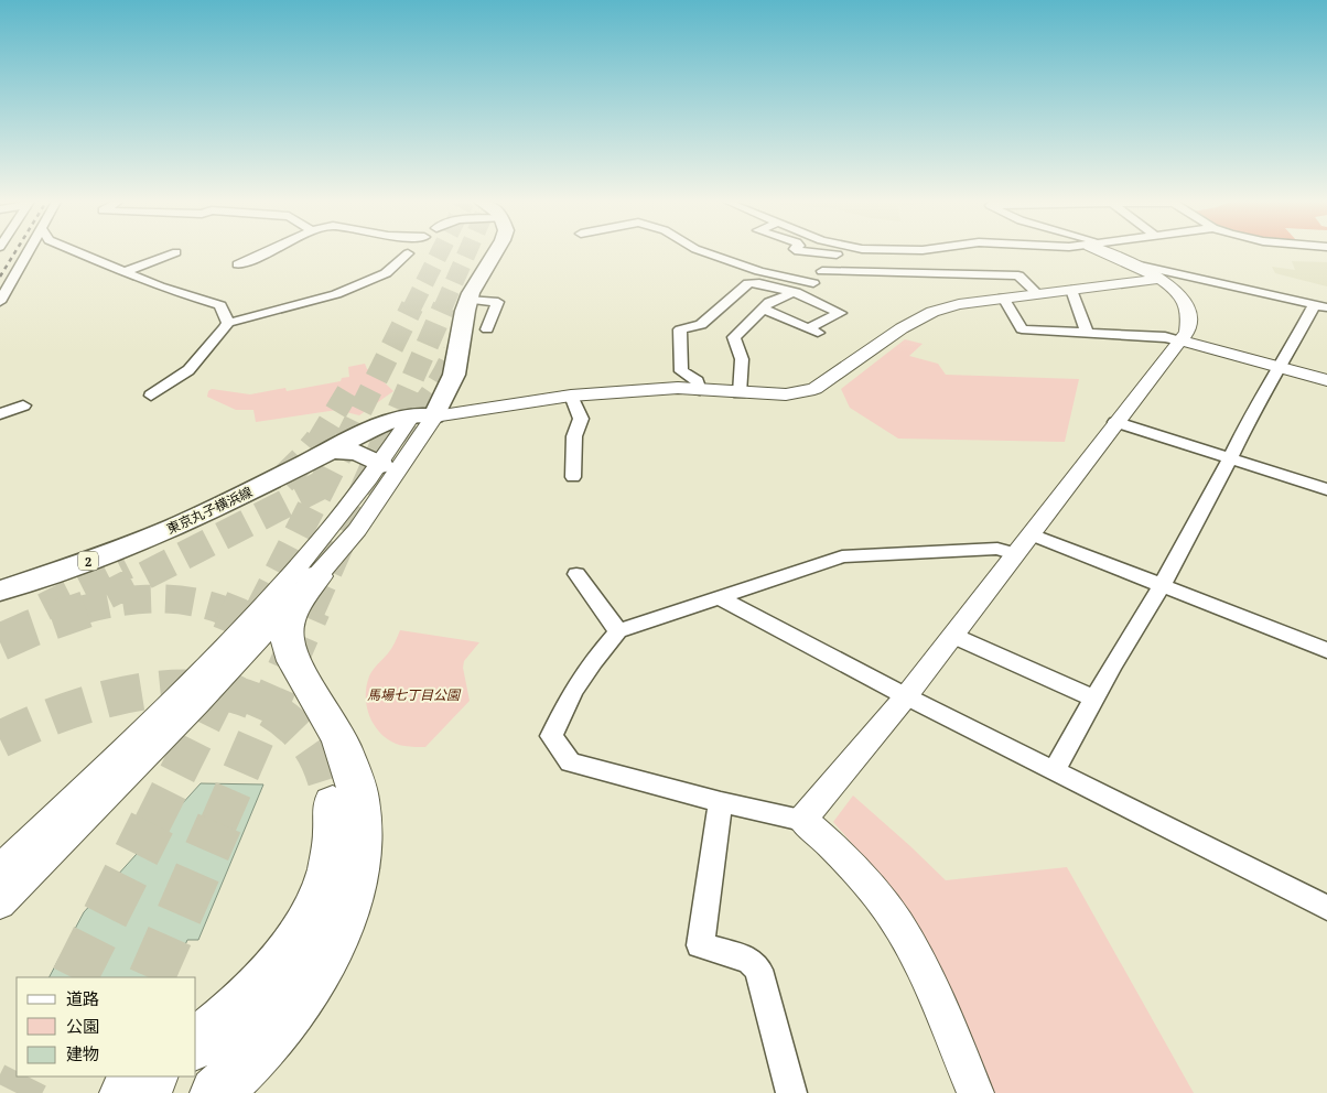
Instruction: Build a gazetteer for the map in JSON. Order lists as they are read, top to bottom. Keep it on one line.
{"streets":{"main road":["東京丸子横浜線","2"]},"parks":["馬場七丁目公園"],"legend":["道路","公園","建物"]}
